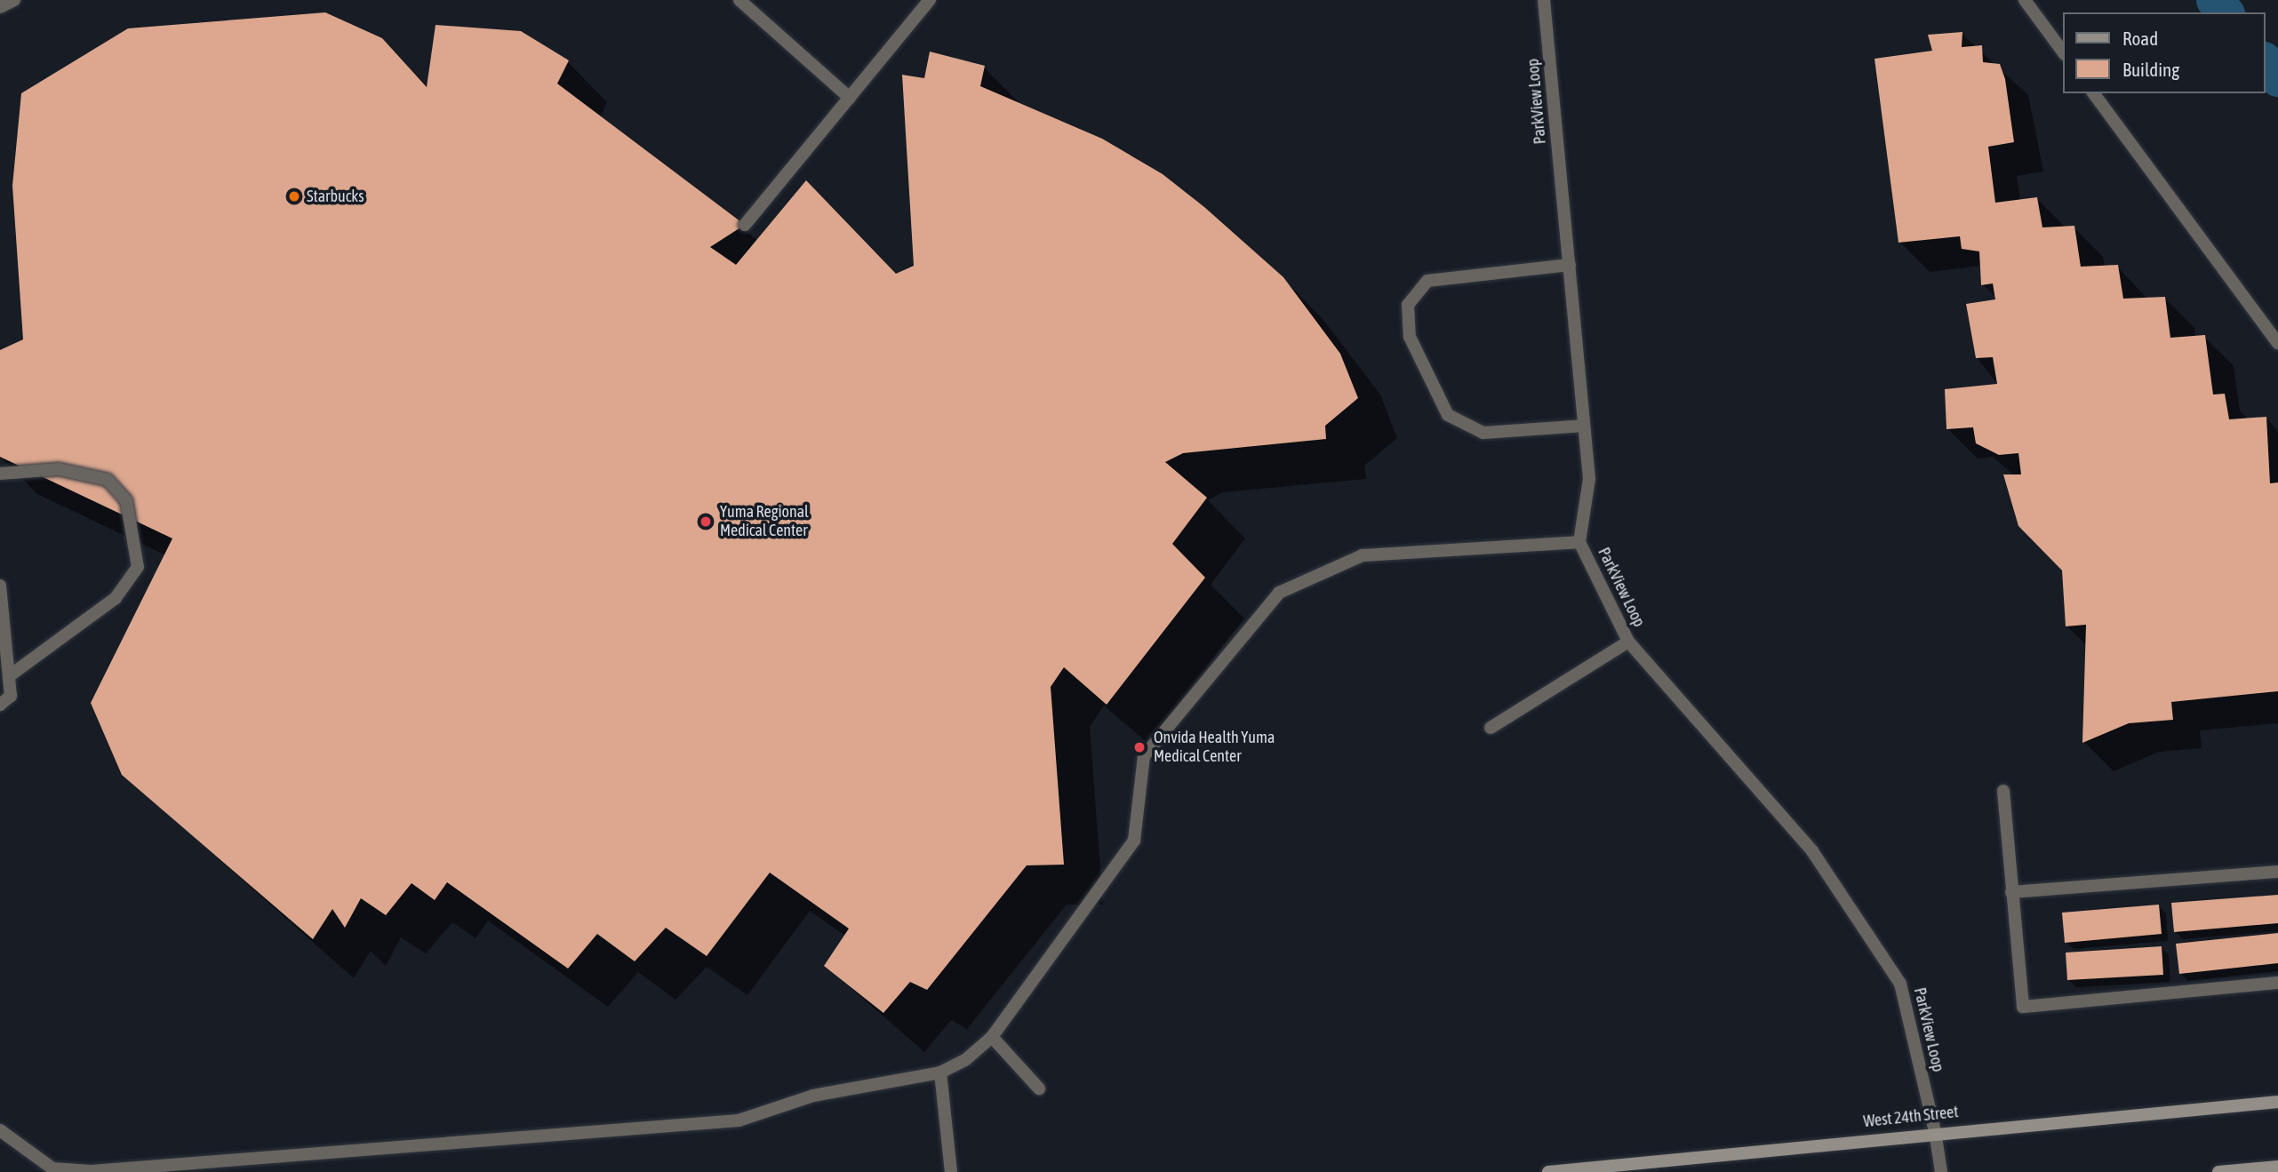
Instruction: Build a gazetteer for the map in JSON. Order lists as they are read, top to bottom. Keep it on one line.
{"streets":{"main road":["West 24th Street"],"street":["ParkView Loop"]},"crossings":[["ParkView Loop","West 24th Street"]],"places":["Starbucks","Yuma Regional Medical Center","Onvida Health Yuma Medical Center"],"legend":["Road","Building"]}
